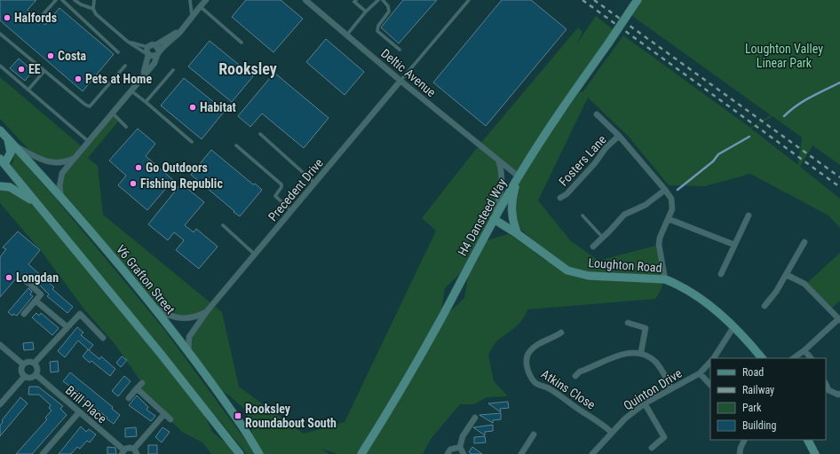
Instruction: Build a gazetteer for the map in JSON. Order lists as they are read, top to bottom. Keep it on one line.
{"streets":{"street":["Deltic Avenue","Fosters Lane","Precedent Drive","H4 Dansteed Way","Loughton Road","V6 Grafton Street","Atkins Close","Quinton Drive","Brill Place"]},"crossings":[["Deltic Avenue","Precedent Drive"],["Deltic Avenue","H4 Dansteed Way"],["Fosters Lane","Loughton Road"],["Precedent Drive","V6 Grafton Street"],["H4 Dansteed Way","Loughton Road"],["Atkins Close","Quinton Drive"]],"districts":["Rooksley"],"parks":["Loughton Valley Linear Park"],"places":{"other":["Halfords","Costa","EE","Pets at Home","Habitat","Go Outdoors","Fishing Republic","Longdan"],"transit":["Rooksley Roundabout South"]},"legend":["Road","Railway","Park","Building"]}
